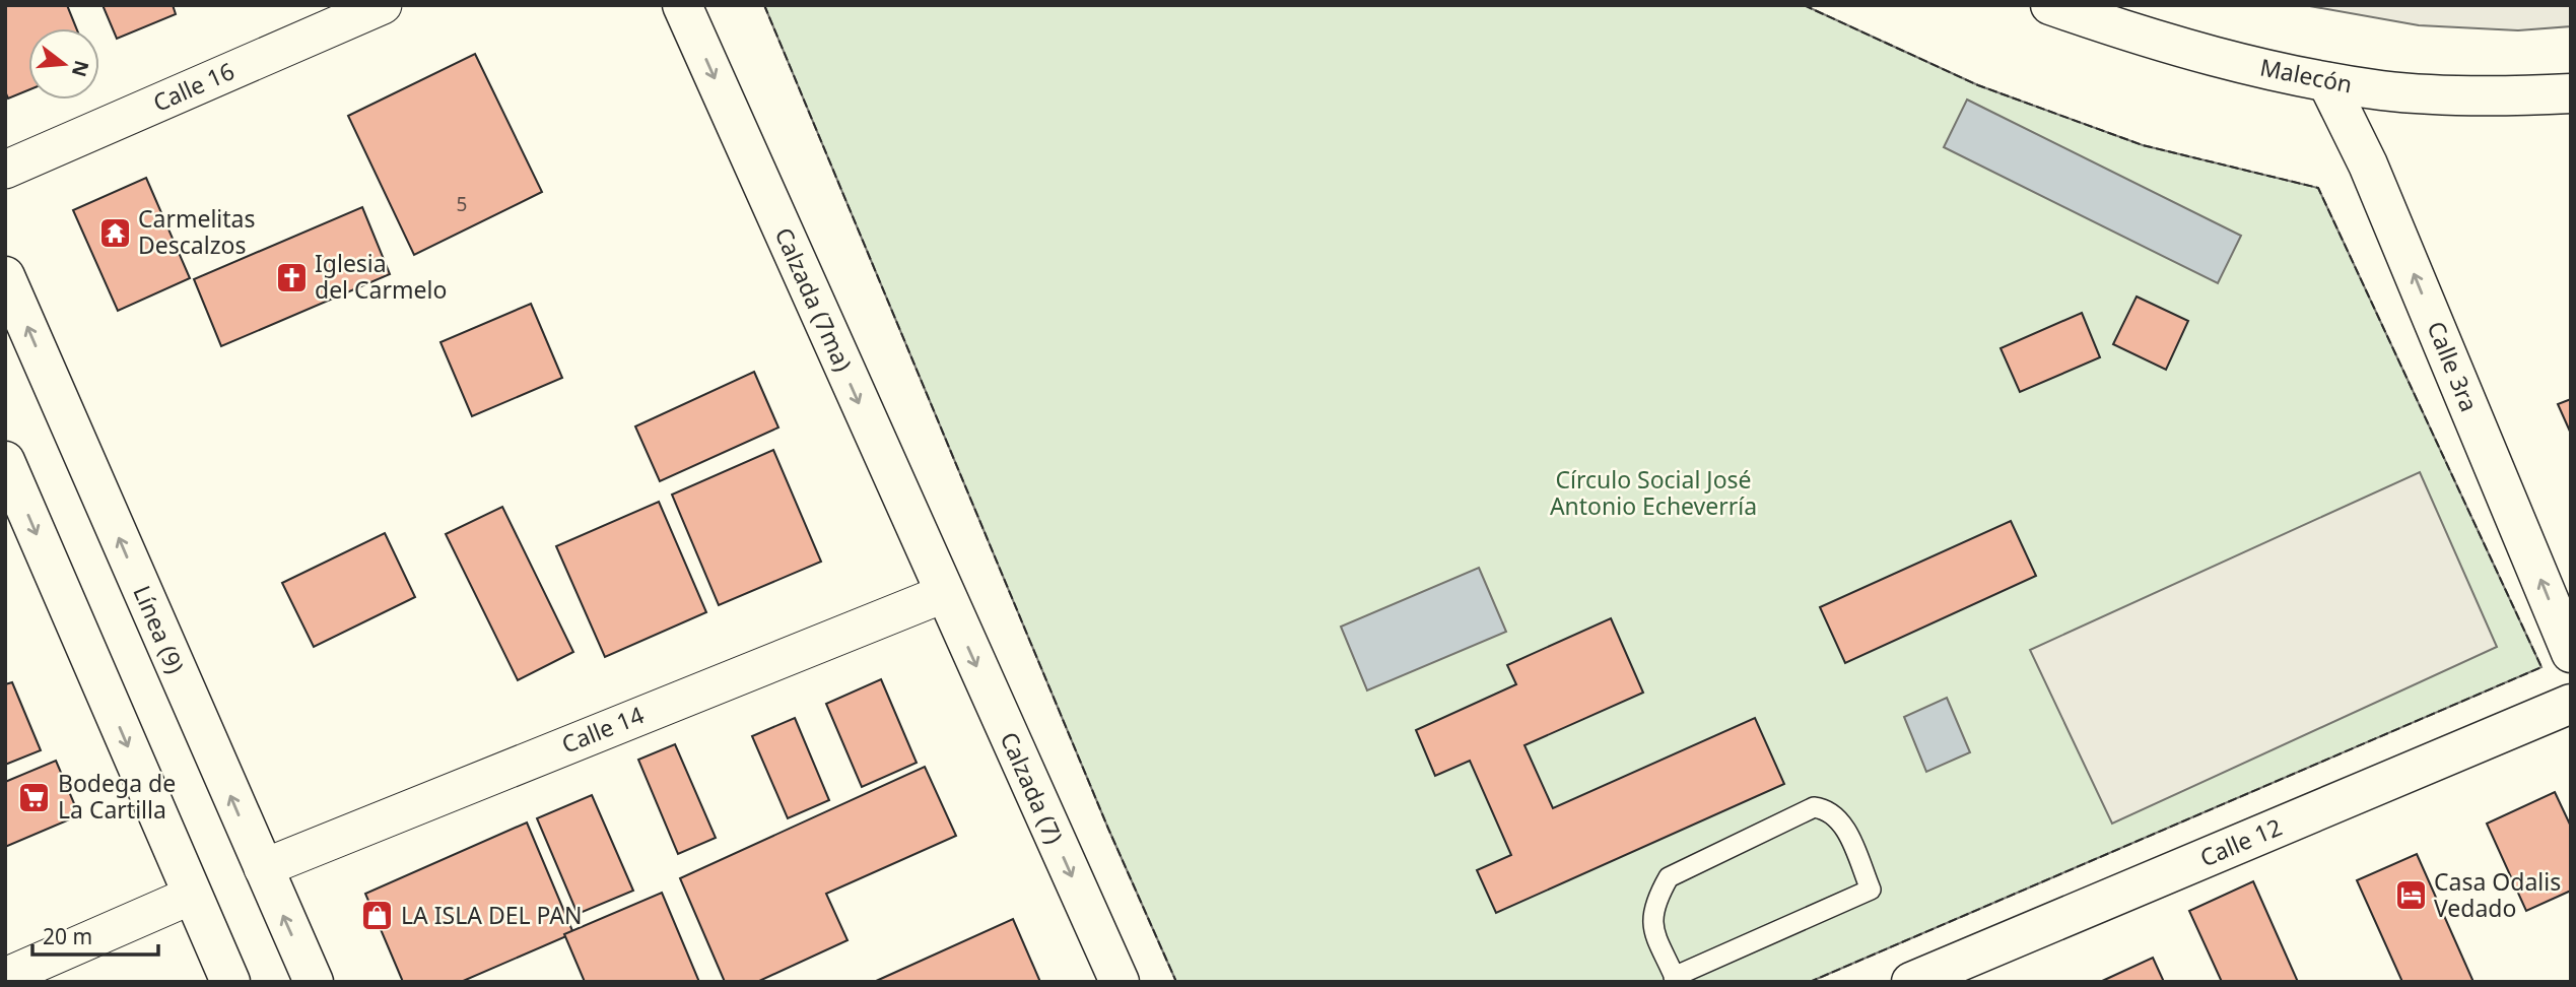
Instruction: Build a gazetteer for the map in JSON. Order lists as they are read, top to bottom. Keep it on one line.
{"streets":{"main road":["Malecón","Calzada (7ma)","Calle 3ra","Línea (9)","Calzada (7)","Calle 12"],"street":["Calle 16","Calle 14"]},"crossings":[["Malecón","Calle 3ra"],["Calzada (7ma)","Calle 14"],["Calzada (7ma)","Calzada (7)"],["Línea (9)","Calle 14"],["Calle 14","Calzada (7)"]],"one_way":["Calzada (7ma)","Calle 3ra","Calzada (7)"],"parks":["Círculo Social José Antonio Echeverría"],"places":{"temple":["Carmelitas Descalzos"],"church":["Iglesia del Carmelo"],"supermarket":["Bodega de La Cartilla"],"hotel":["Casa Odalis Vedado"],"shop":["LA ISLA DEL PAN"]},"house_numbers":["5"],"scale_bar":"20 m","north":"right"}
